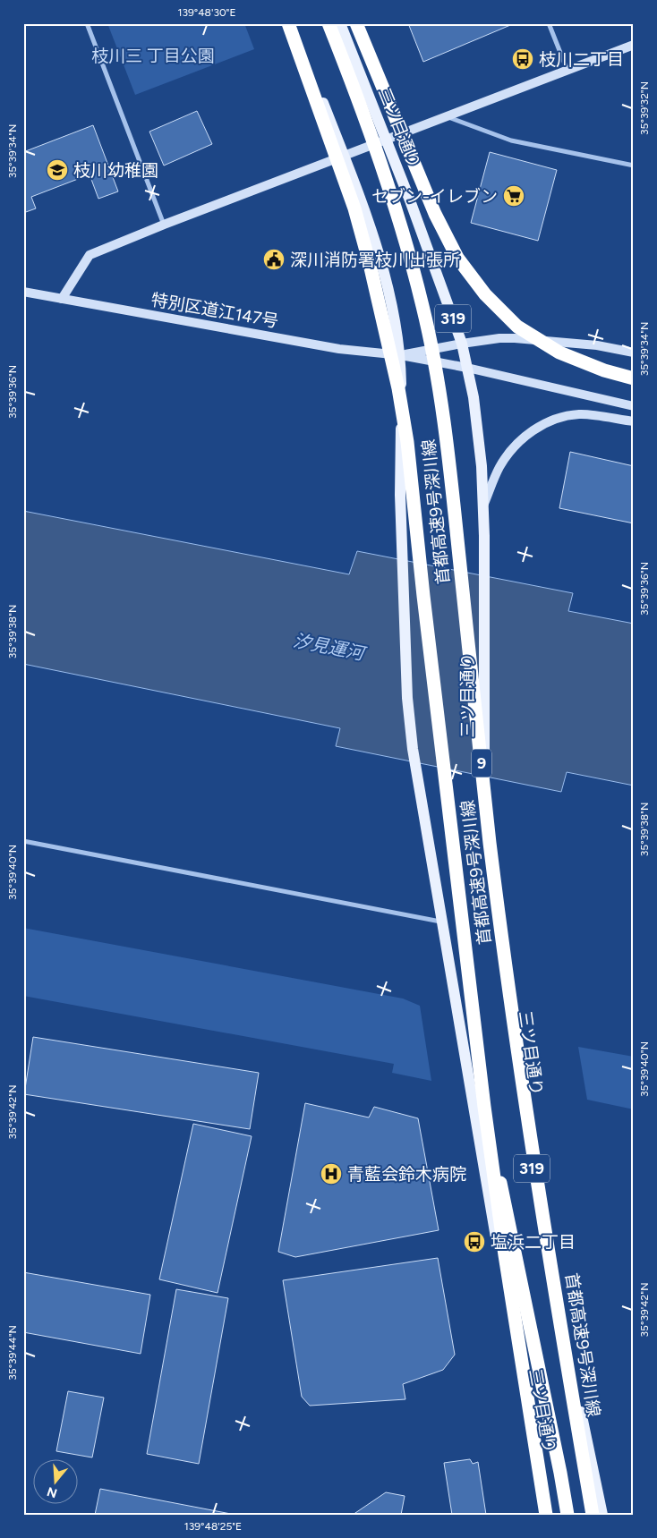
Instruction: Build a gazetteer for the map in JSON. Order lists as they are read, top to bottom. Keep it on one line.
{"streets":{"highway":["首都高速9号深川線","9"],"main road":["三ツ目通り","319"],"street":["特別区道江147号"]},"crossings":[["三ツ目通り","特別区道江147号"]],"water":["汐見運河"],"parks":["枝川三 丁目公園"],"places":{"bus stop":["枝川二丁目","塩浜二丁目"],"school or university":["枝川幼稚園"],"supermarket":["セブン-イレブン"],"public building":["深川消防署枝川出張所"],"hospital":["青藍会鈴木病院"]},"north":"bottom","coordinates":["139°48'30\"E","35°39'32\"N","35°39'34\"N","35°39'36\"N","35°39'38\"N","35°39'40\"N","35°39'42\"N","35°39'44\"N","139°48'25\"E"]}
